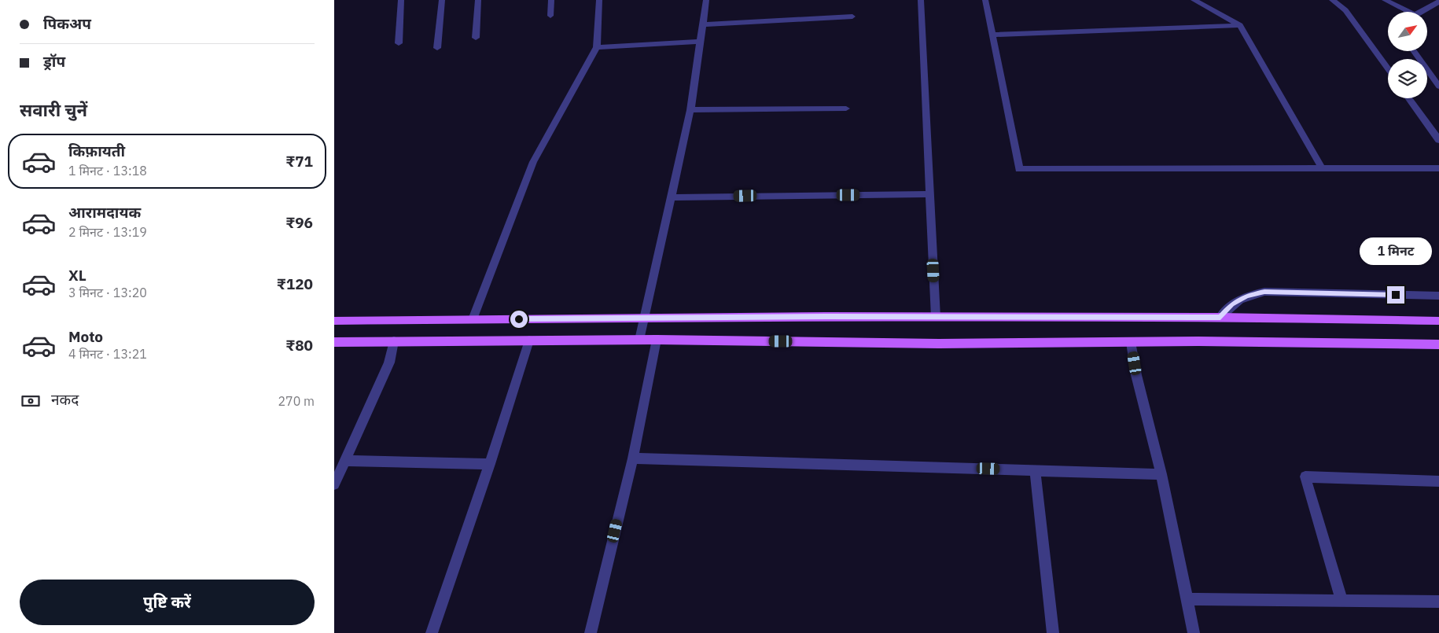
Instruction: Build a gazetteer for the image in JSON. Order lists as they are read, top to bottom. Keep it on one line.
{"north":"top right","page":{"banner":["पिकअप","ड्रॉप"],"heading":"सवारी चुनें","list":[{"name":"किफ़ायती","note":"1 मिनट · 13:18","value":"₹71"},{"name":"आरामदायक","note":"2 मिनट · 13:19","value":"₹96"},{"name":"XL","note":"3 मिनट · 13:20","value":"₹120"},{"name":"Moto","note":"4 मिनट · 13:21","value":"₹80"}],"bubble":"1 मिनट","pay":["नकद","270 m"],"buttons":"पुष्टि करें"}}
